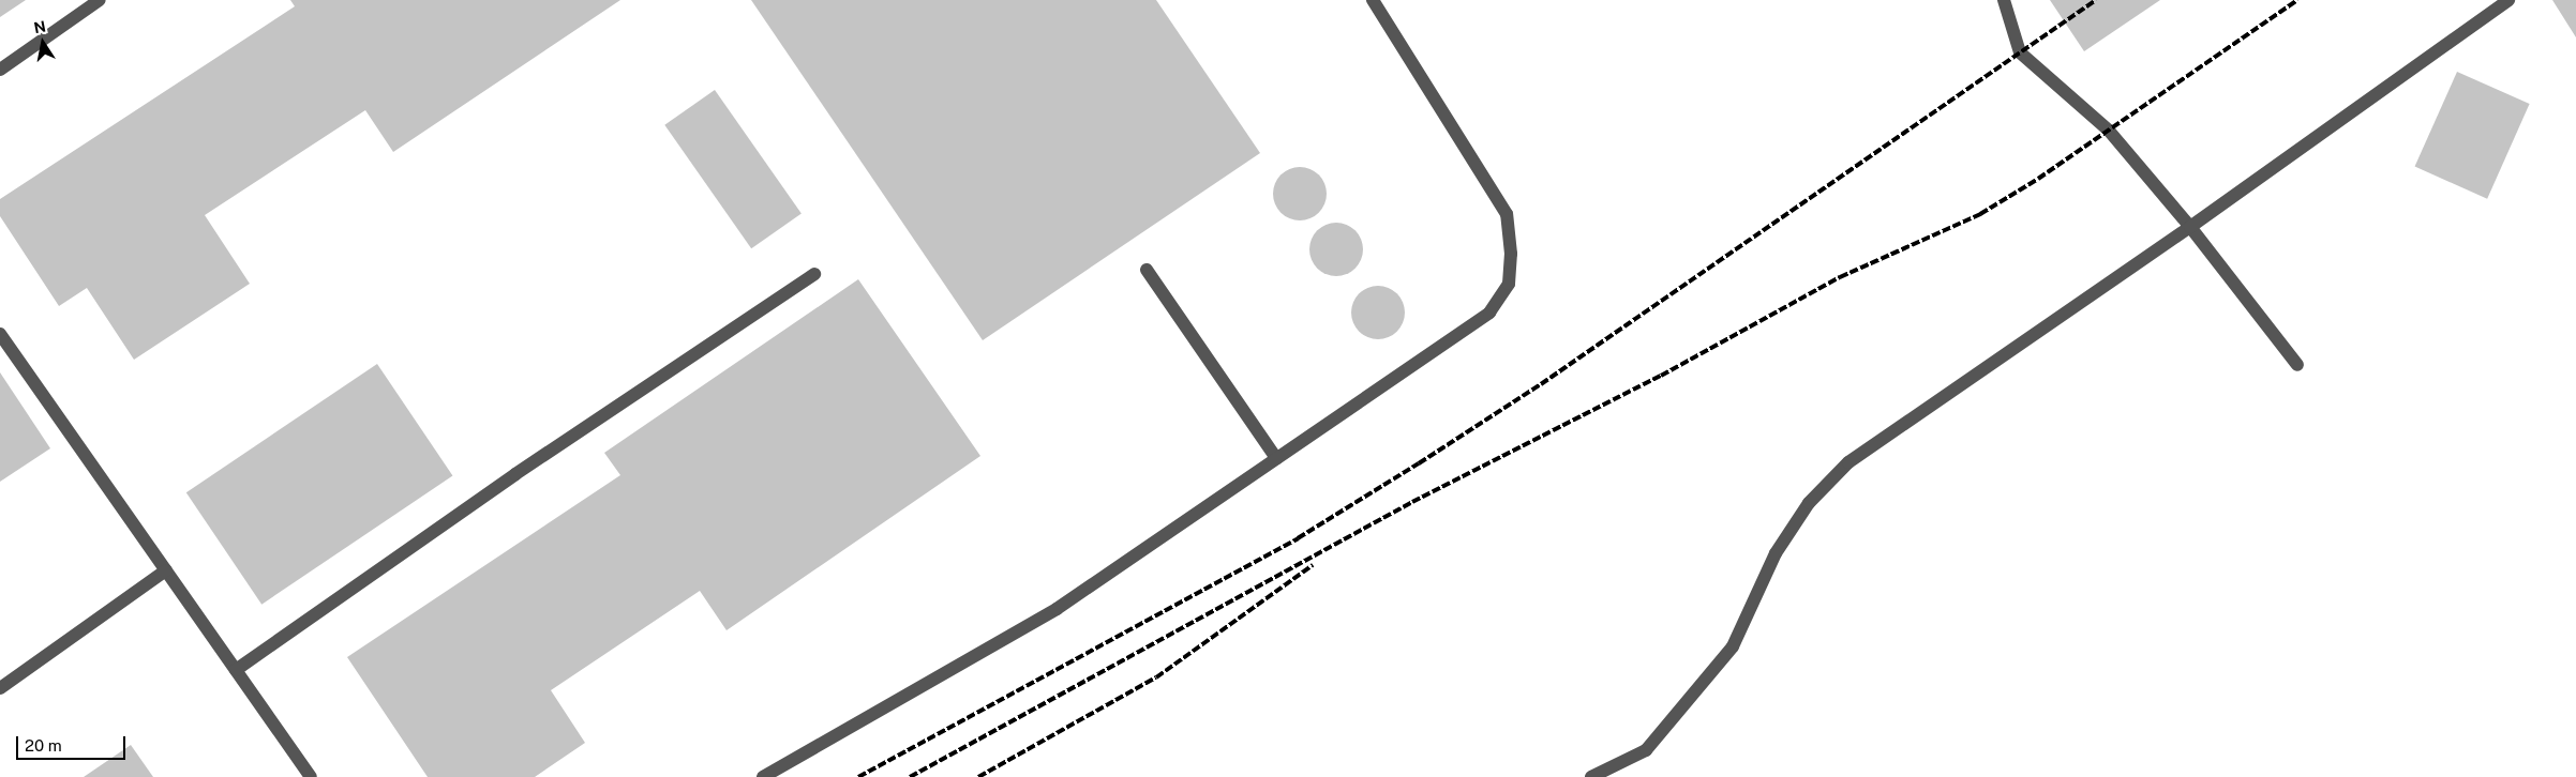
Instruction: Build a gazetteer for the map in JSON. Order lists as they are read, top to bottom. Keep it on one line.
{"scale_bar":"20 m","north":"top"}
